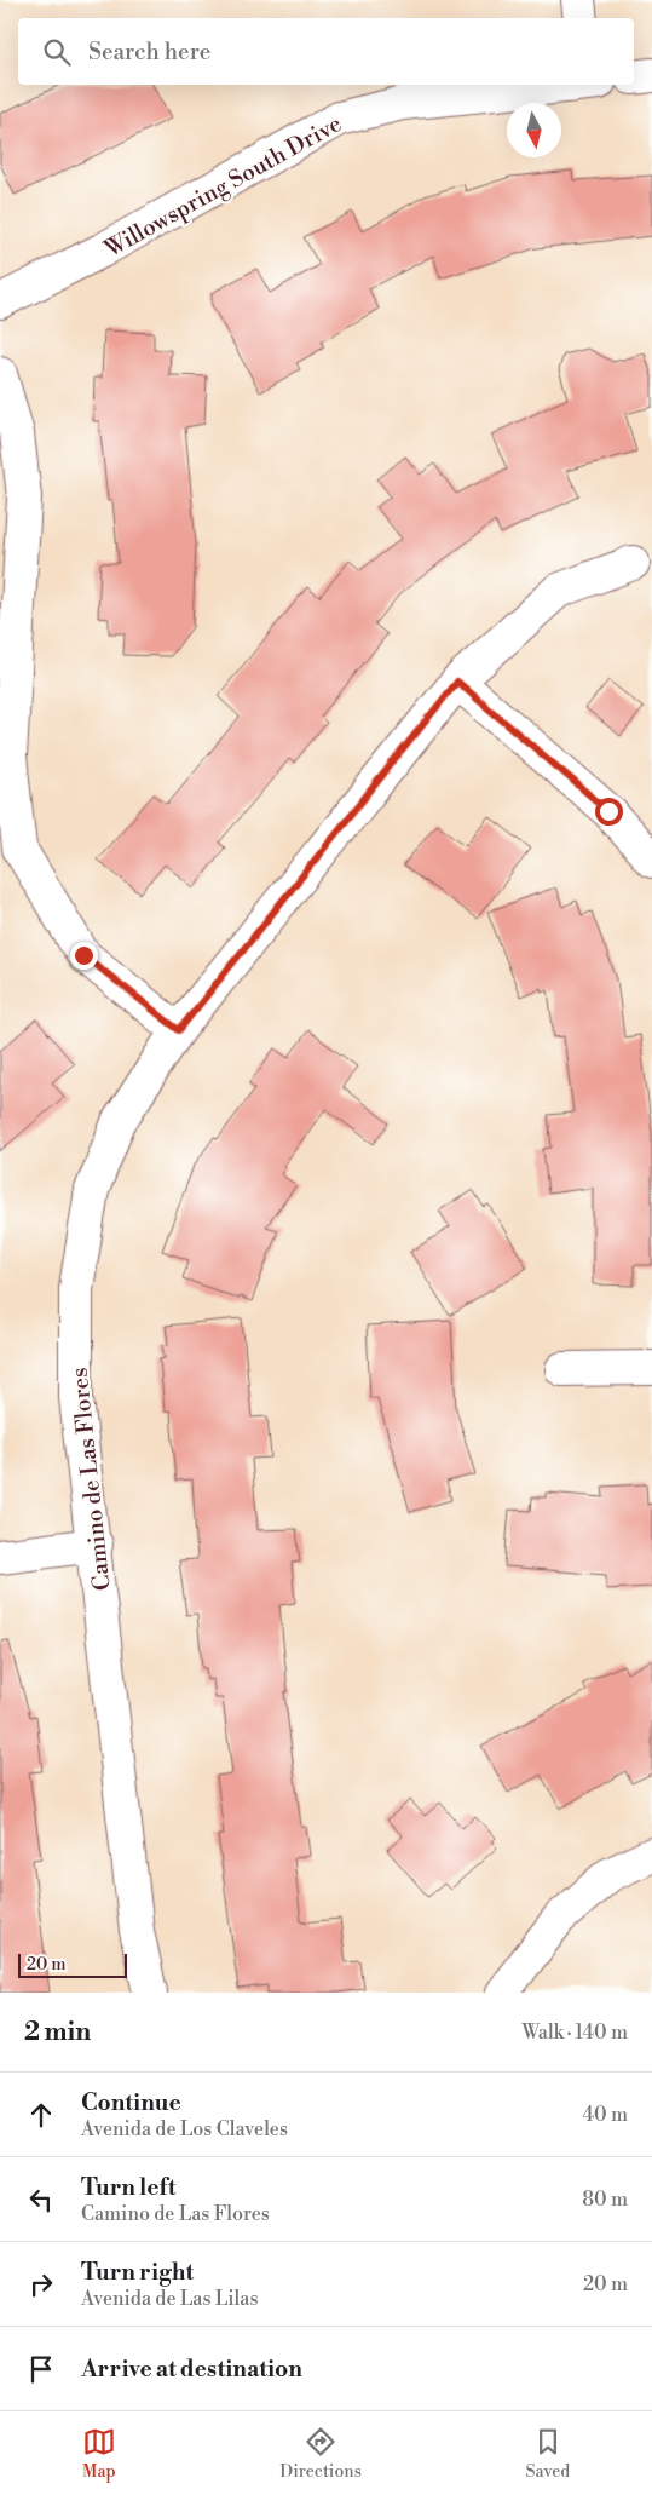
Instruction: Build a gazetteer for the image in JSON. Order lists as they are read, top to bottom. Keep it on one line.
{"streets":{"street":["Willowspring South Drive","Camino de Las Flores"]},"scale_bar":"20 m","north":"bottom","page":{"search":"Search here","scale":"20 m","heading":["2 min","Walk · 140 m"],"list":[["Continue","Avenida de Los Claveles","40 m"],["Turn left","Camino de Las Flores","80 m"],["Turn right","Avenida de Las Lilas","20 m"],"Arrive at destination"],"nav":["Map","Directions","Saved"]}}
